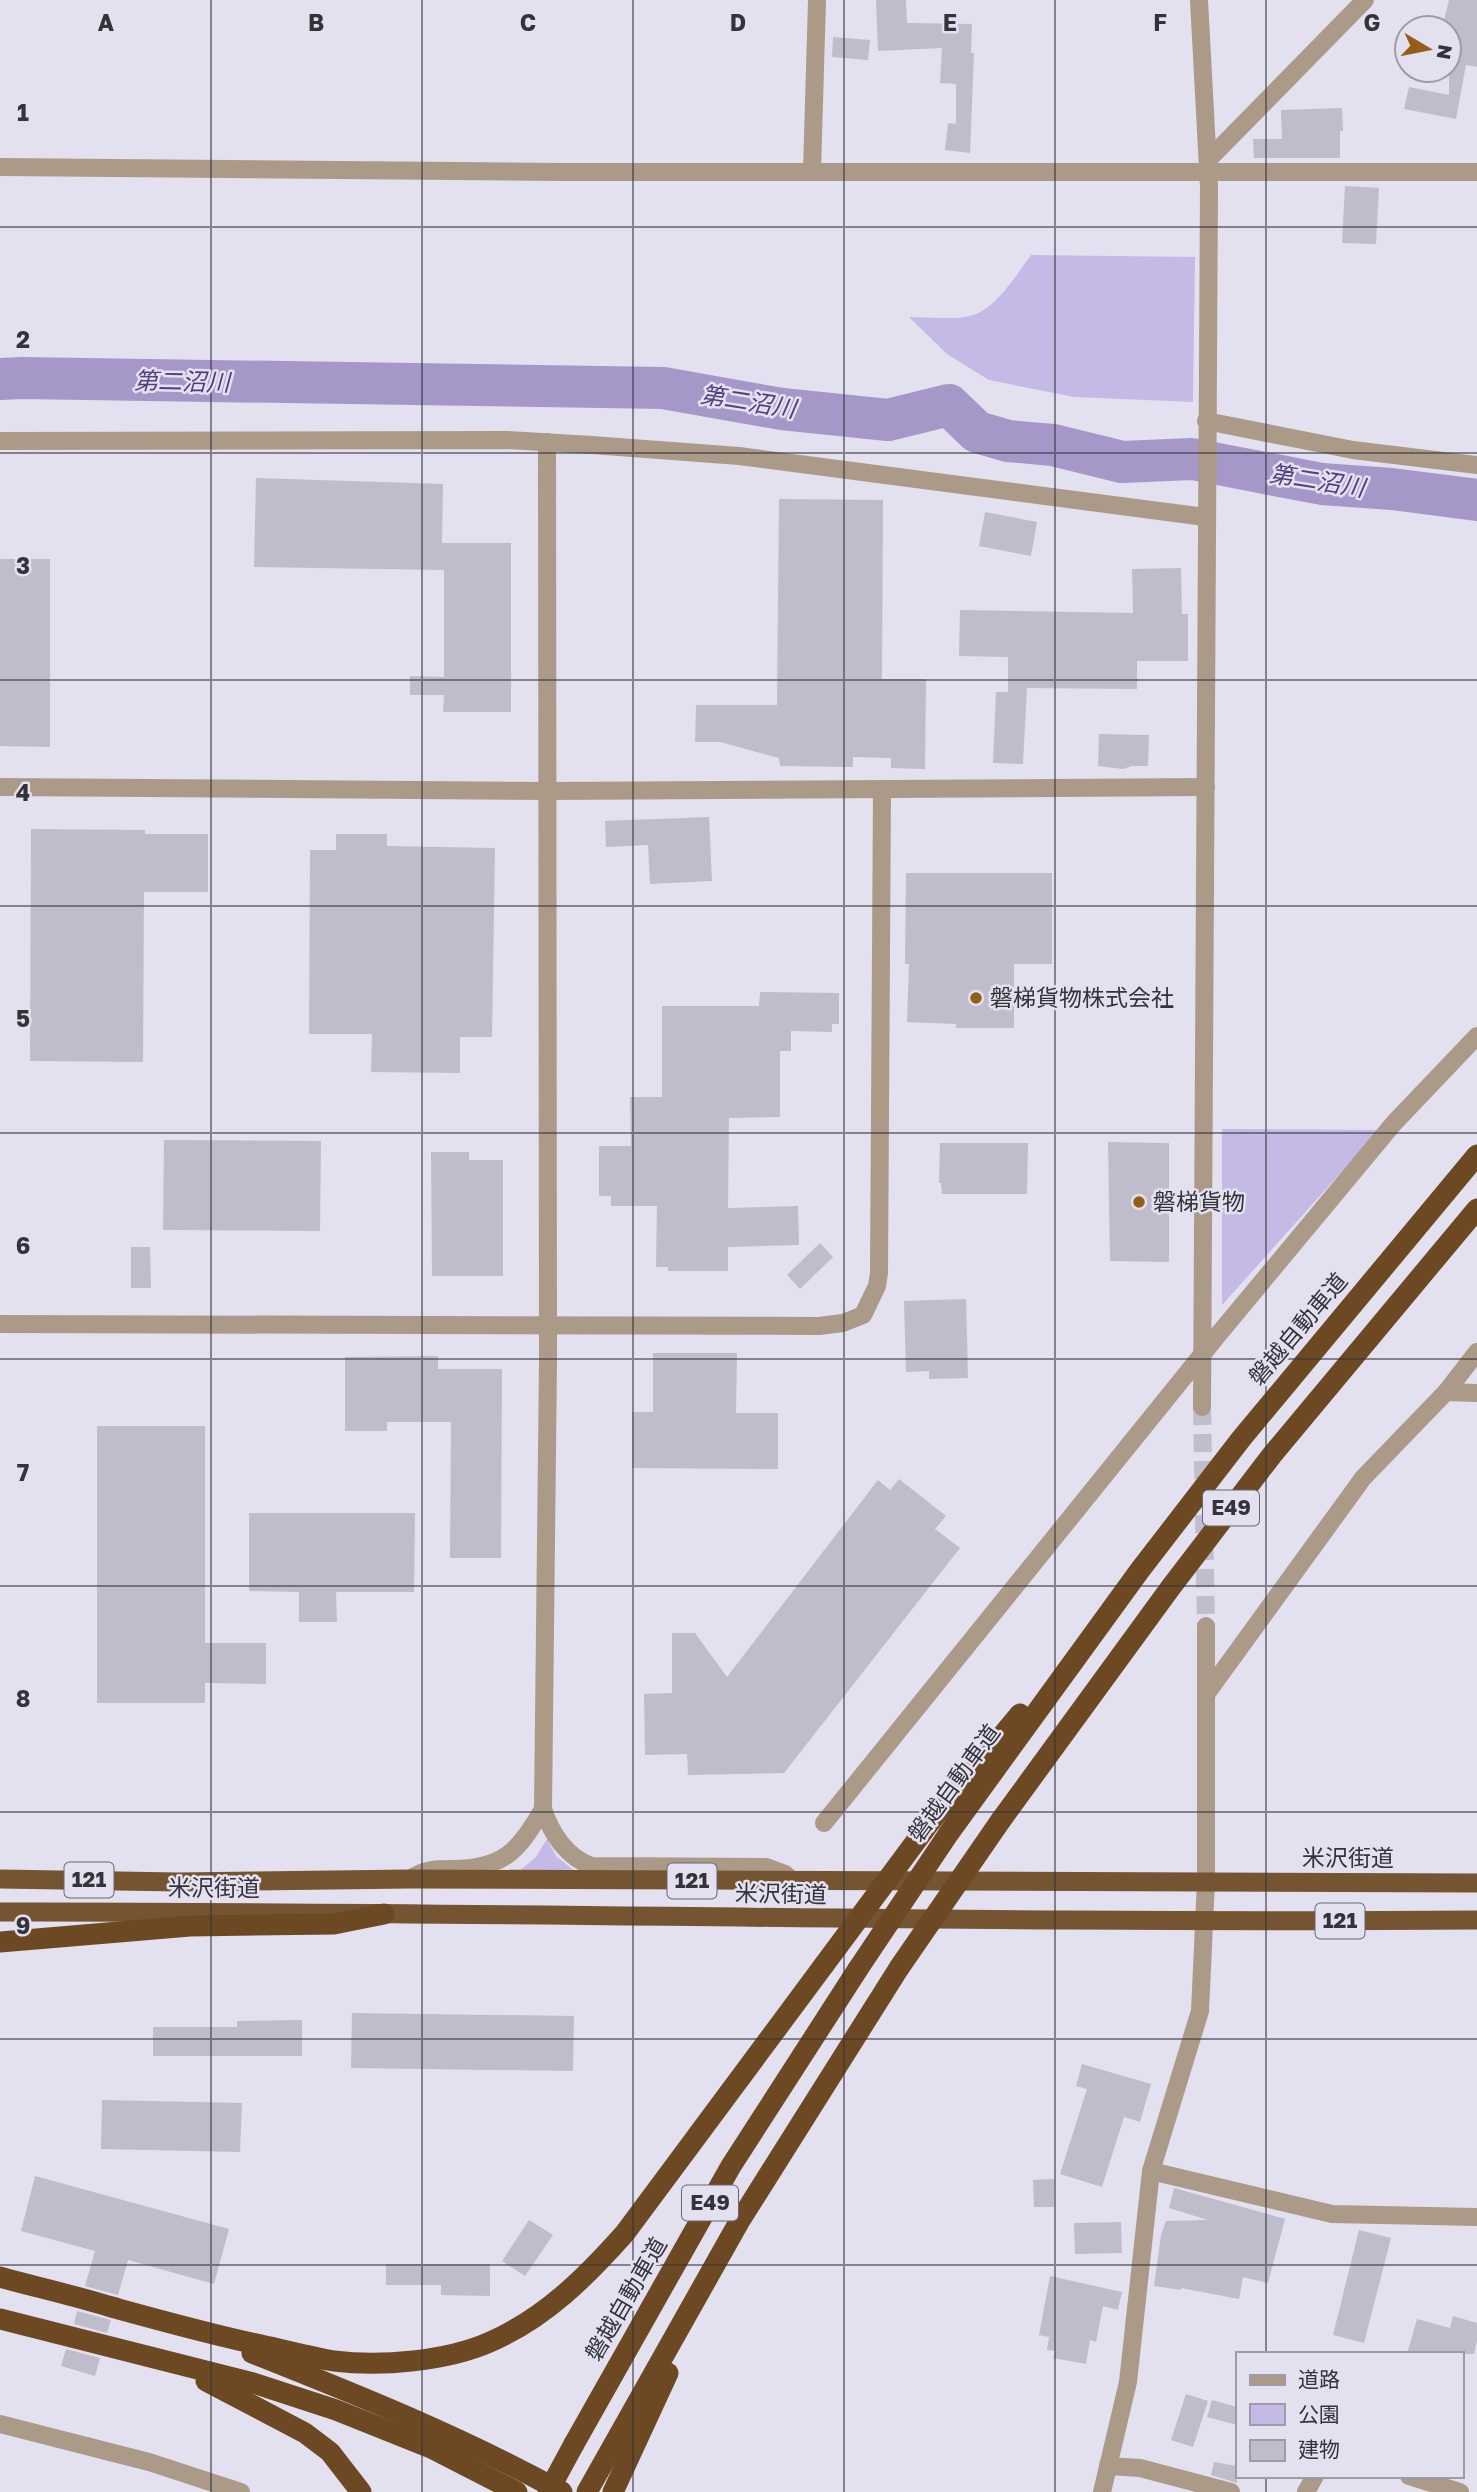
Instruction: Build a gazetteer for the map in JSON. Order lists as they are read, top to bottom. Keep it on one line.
{"streets":{"highway":["磐越自動車道","E49","米沢街道","121"]},"water":["第二沼川"],"places":["磐梯貨物株式会社","磐梯貨物"],"legend":["道路","公園","建物"],"north":"right","grid":{"columns":["A","B","C","D","E","F","G"],"rows":["1","2","3","4","5","6","7","8","9"]}}
